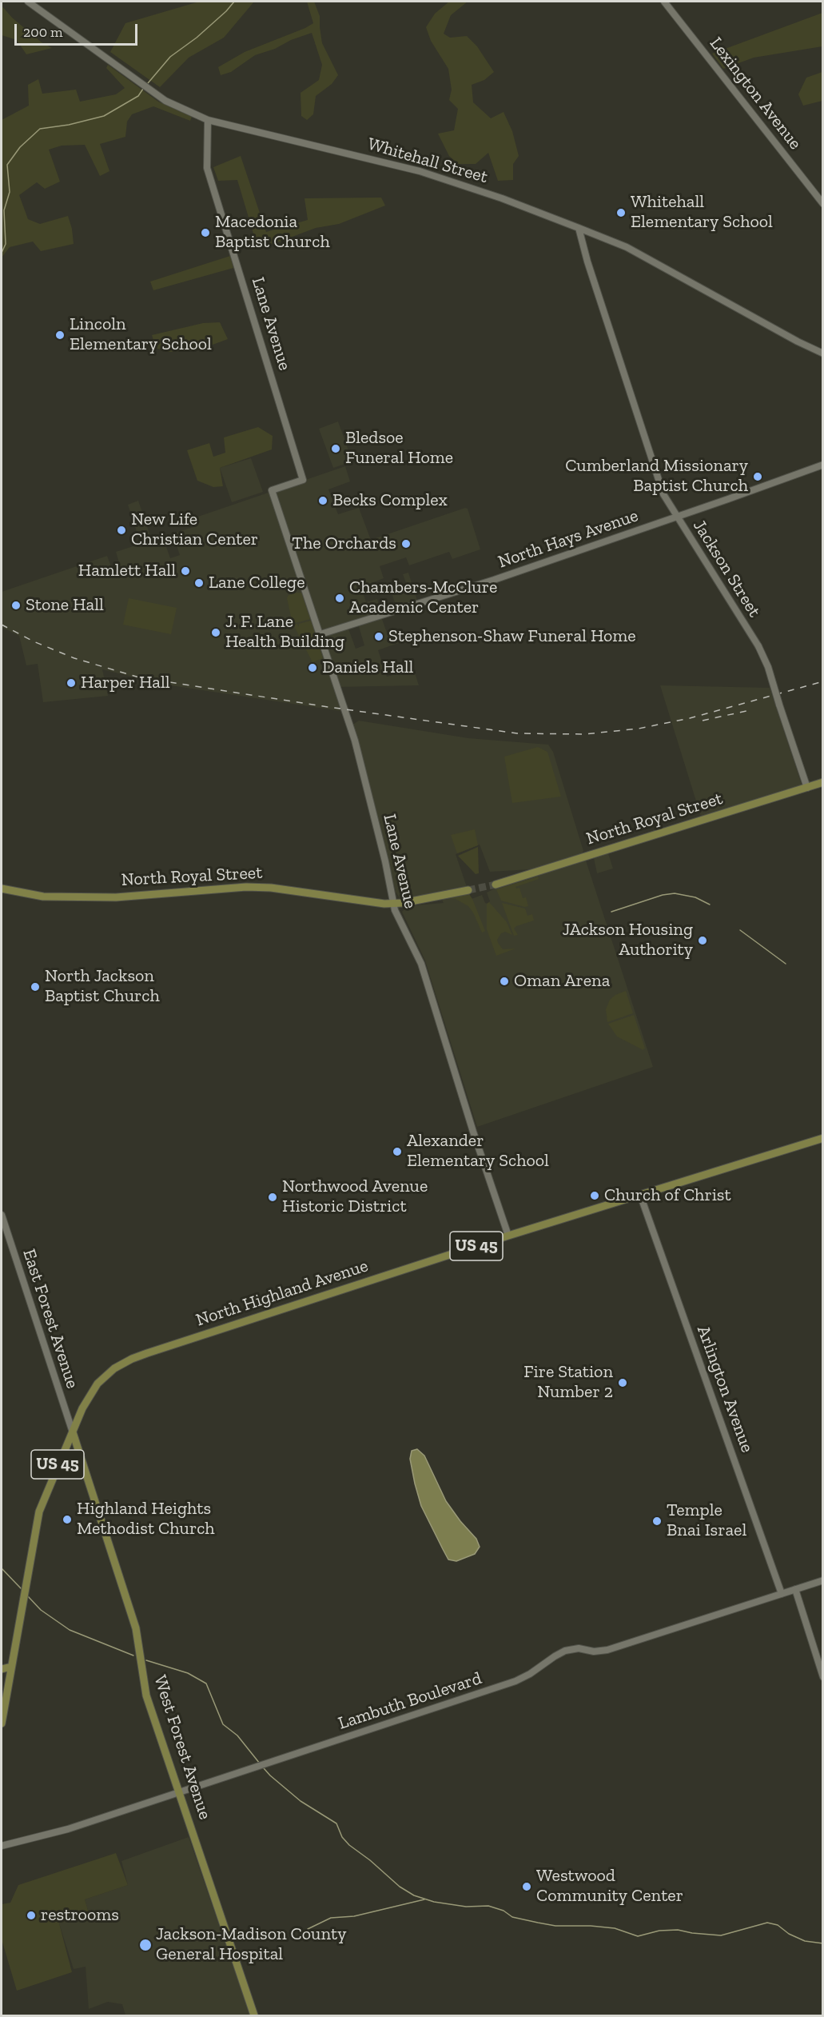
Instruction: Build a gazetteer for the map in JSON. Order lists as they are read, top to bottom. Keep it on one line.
{"streets":{"main road":["North Royal Street","US 45","North Highland Avenue","West Forest Avenue"],"street":["Lexington Avenue","Whitehall Street","Lane Avenue","North Hays Avenue","Jackson Street","East Forest Avenue","Arlington Avenue","Lambuth Boulevard"]},"crossings":[["Whitehall Street","Lane Avenue"],["Whitehall Street","Jackson Street"],["Lane Avenue","North Hays Avenue"],["Lane Avenue","North Royal Street"],["Lane Avenue","North Highland Avenue"],["North Hays Avenue","Jackson Street"],["Jackson Street","North Royal Street"],["North Highland Avenue","East Forest Avenue"],["North Highland Avenue","Arlington Avenue"],["North Highland Avenue","West Forest Avenue"],["East Forest Avenue","West Forest Avenue"],["Arlington Avenue","Lambuth Boulevard"],["Lambuth Boulevard","West Forest Avenue"]],"places":["Whitehall Elementary School","Macedonia Baptist Church","Lincoln Elementary School","Bledsoe Funeral Home","Cumberland Missionary Baptist Church","Becks Complex","New Life Christian Center","The Orchards","Hamlett Hall","Lane College","Chambers-McClure Academic Center","Stone Hall","J. F. Lane Health Building","Stephenson-Shaw Funeral Home","Daniels Hall","Harper Hall","JAckson Housing Authority","Oman Arena","North Jackson Baptist Church","Alexander Elementary School","Church of Christ","Northwood Avenue Historic District","Fire Station Number 2","Highland Heights Methodist Church","Temple Bnai Israel","Westwood Community Center","restrooms","Jackson-Madison County General Hospital"],"scale_bar":"200 m"}
